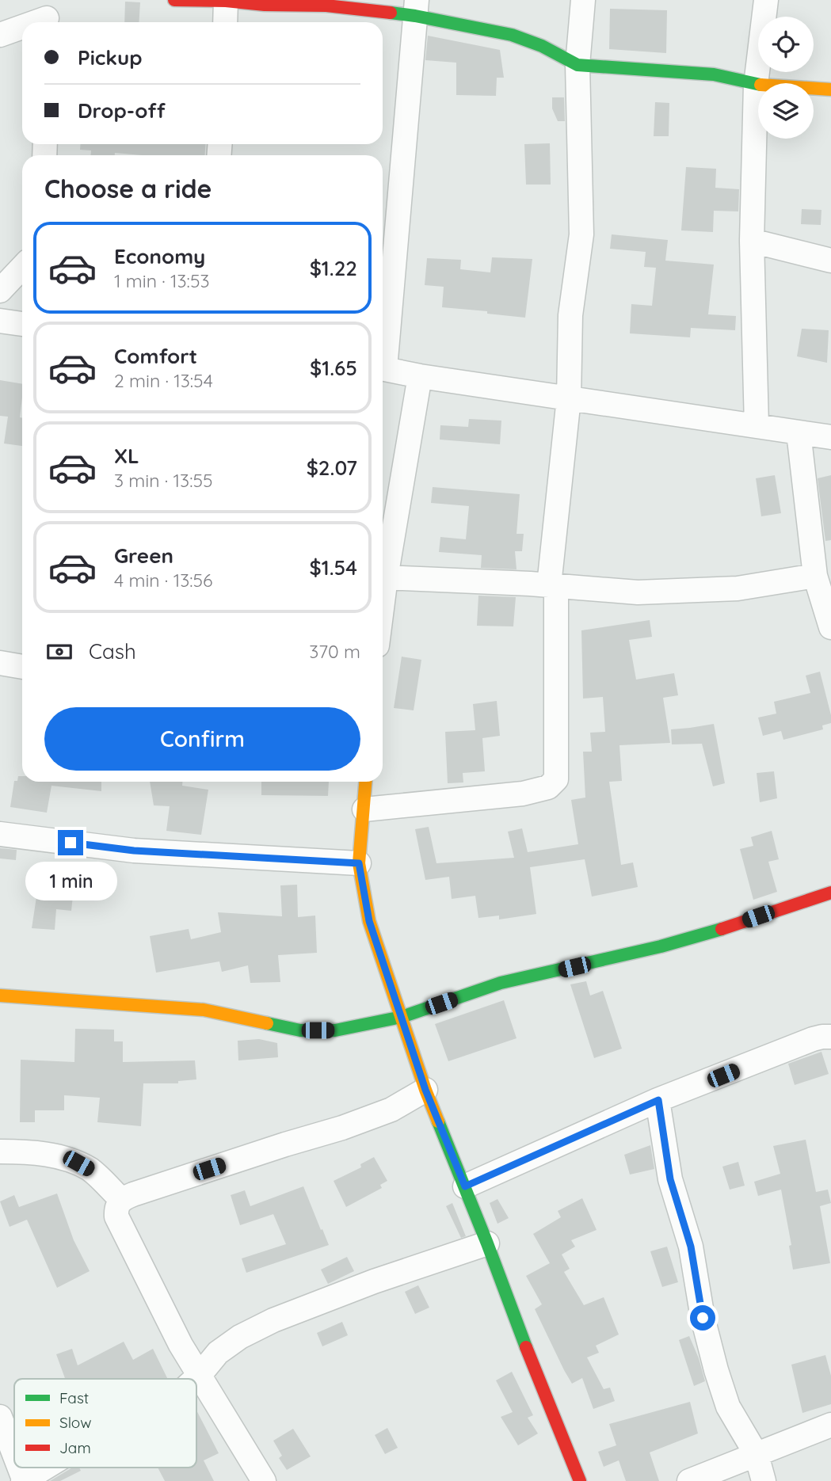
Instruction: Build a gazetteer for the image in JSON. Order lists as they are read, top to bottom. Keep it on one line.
{"legend":["Fast","Slow","Jam"],"page":{"banner":["Pickup","Drop-off"],"heading":"Choose a ride","list":[{"name":"Economy","note":"1 min · 13:53","value":"$1.22"},{"name":"Comfort","note":"2 min · 13:54","value":"$1.65"},{"name":"XL","note":"3 min · 13:55","value":"$2.07"},{"name":"Green","note":"4 min · 13:56","value":"$1.54"}],"pay":["Cash","370 m"],"buttons":"Confirm","bubble":"1 min"}}
